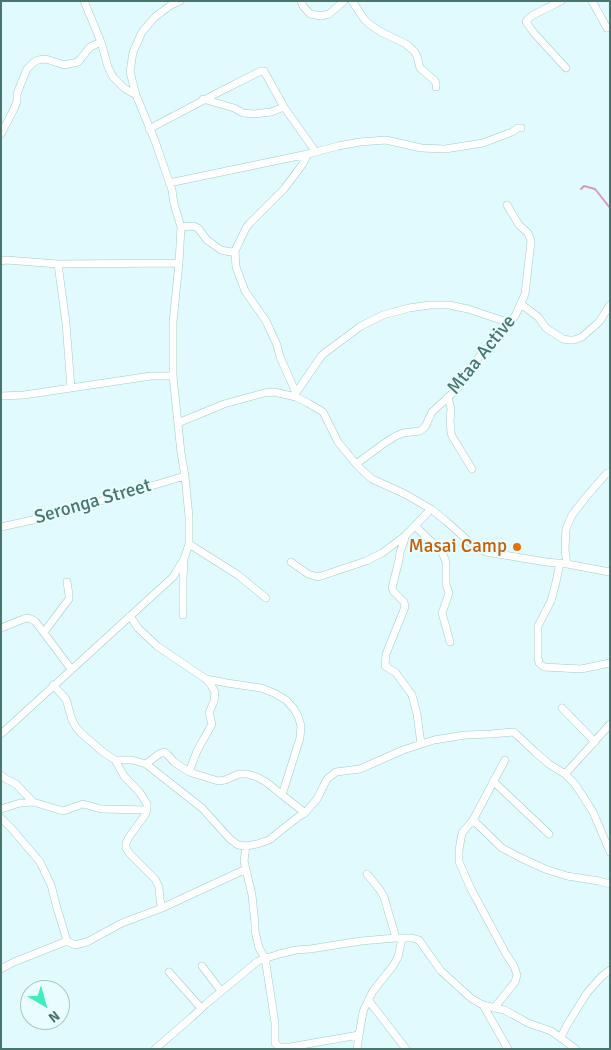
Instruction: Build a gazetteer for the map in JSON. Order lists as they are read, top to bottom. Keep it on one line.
{"streets":{"street":["Mtaa Active","Seronga Street"]},"places":["Masai Camp"],"north":"bottom right"}
